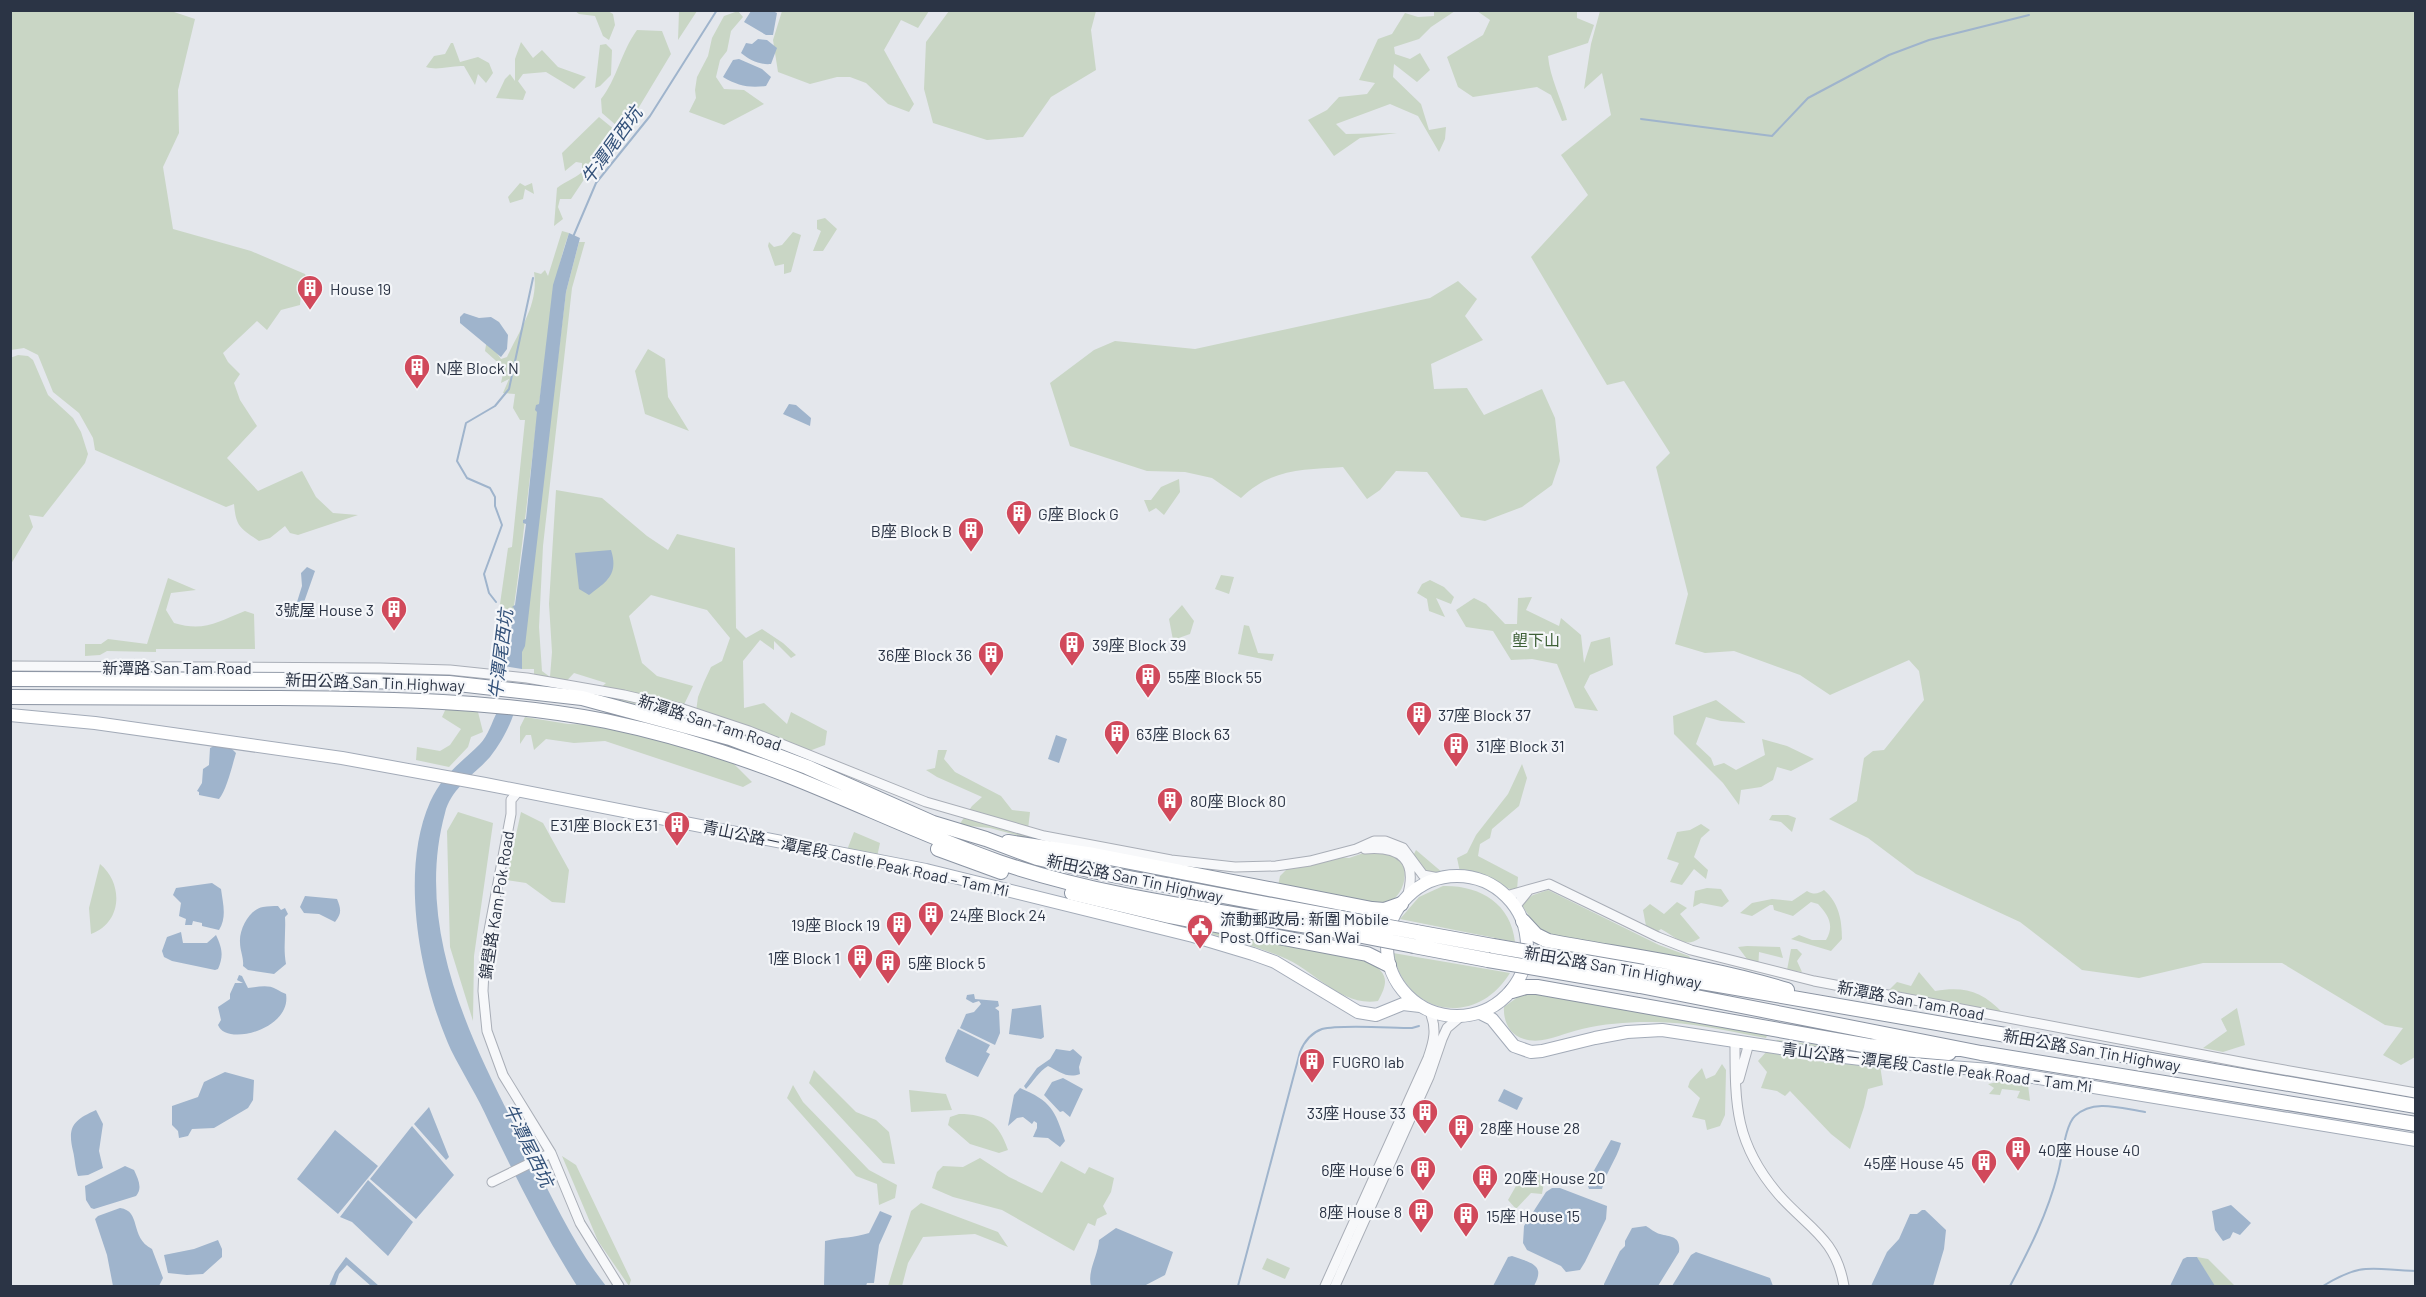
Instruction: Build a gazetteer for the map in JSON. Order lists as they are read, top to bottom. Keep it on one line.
{"streets":{"highway":["新田公路 San Tin Highway"],"main road":["青山公路－潭尾段 Castle Peak Road – Tam Mi"],"street":["新潭路 San Tam Road","錦壆路 Kam Pok Road"]},"crossings":[["新潭路 San Tam Road","新田公路 San Tin Highway"],["新潭路 San Tam Road","青山公路－潭尾段 Castle Peak Road – Tam Mi"],["青山公路－潭尾段 Castle Peak Road – Tam Mi","錦壆路 Kam Pok Road"]],"water":["牛潭尾西坑"],"parks":["塱下山"],"places":{"building":["House 19","N座 Block N","G座 Block G","B座 Block B","3號屋 House 3","39座 Block 39","36座 Block 36","55座 Block 55","37座 Block 37","63座 Block 63","31座 Block 31","80座 Block 80","E31座 Block E31","24座 Block 24","19座 Block 19","1座 Block 1","5座 Block 5","FUGRO lab","33座 House 33","28座 House 28","40座 House 40","45座 House 45","6座 House 6","20座 House 20","8座 House 8","15座 House 15"],"public building":["流動郵政局: 新圍 Mobile Post Office: San Wai"]}}
